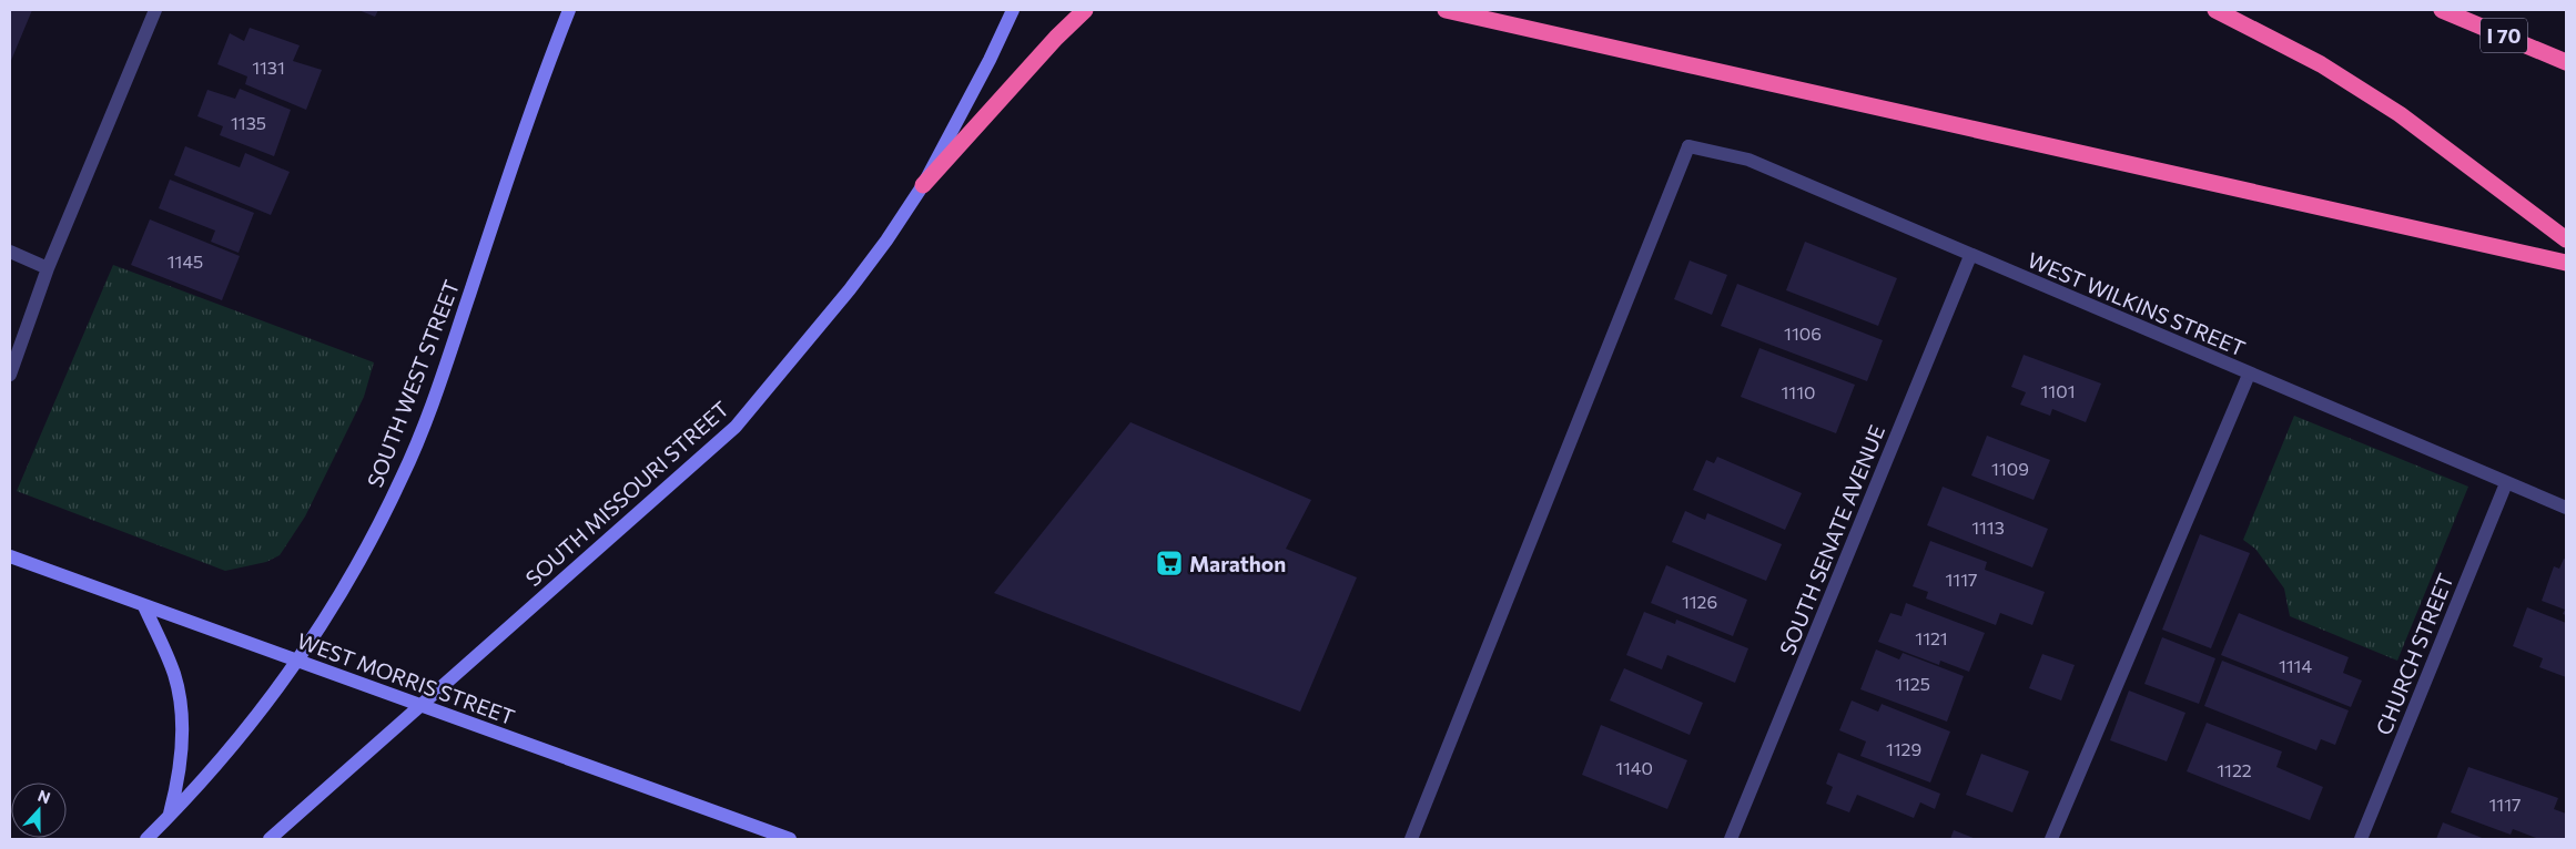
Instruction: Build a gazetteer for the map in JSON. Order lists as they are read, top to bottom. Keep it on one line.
{"streets":{"highway":["I 70"],"main road":["SOUTH WEST STREET","SOUTH MISSOURI STREET","WEST MORRIS STREET"],"street":["WEST WILKINS STREET","SOUTH SENATE AVENUE","CHURCH STREET"]},"crossings":[["WEST WILKINS STREET","SOUTH SENATE AVENUE"],["WEST WILKINS STREET","CHURCH STREET"],["SOUTH WEST STREET","WEST MORRIS STREET"],["SOUTH MISSOURI STREET","WEST MORRIS STREET"]],"places":{"supermarket":["Marathon"]},"house_numbers":["1131","1135","1145","1106","1101","1110","1109","1113","1117","1126","1121","1114","1125","1129","1140","1122","1117"],"north":"top"}
